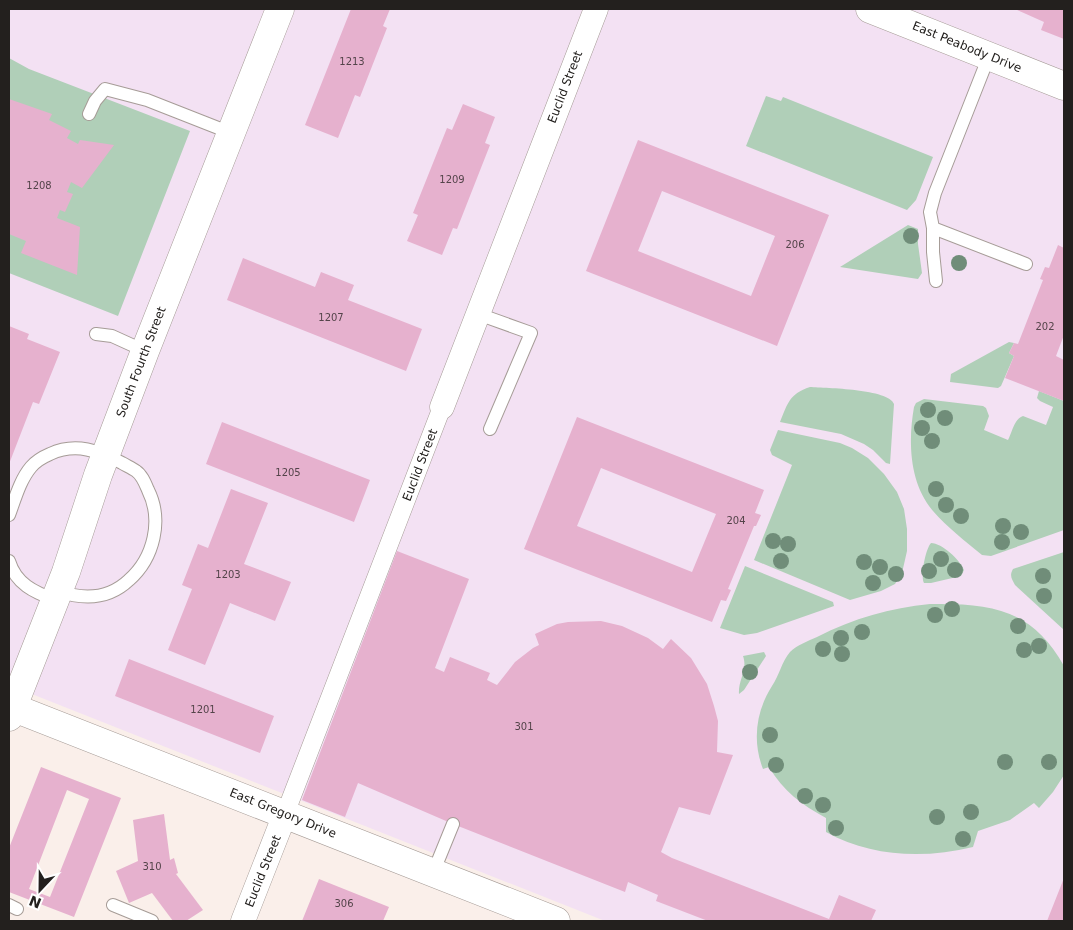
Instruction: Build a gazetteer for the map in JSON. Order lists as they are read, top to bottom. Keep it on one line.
{"streets":{"street":["East Peabody Drive","Euclid Street","South Fourth Street","East Gregory Drive"]},"crossings":[["Euclid Street","East Gregory Drive"],["South Fourth Street","East Gregory Drive"]],"house_numbers":["1213","1209","1208","206","1207","202","1205","204","1203","1201","301","310","306"],"north":"bottom"}
